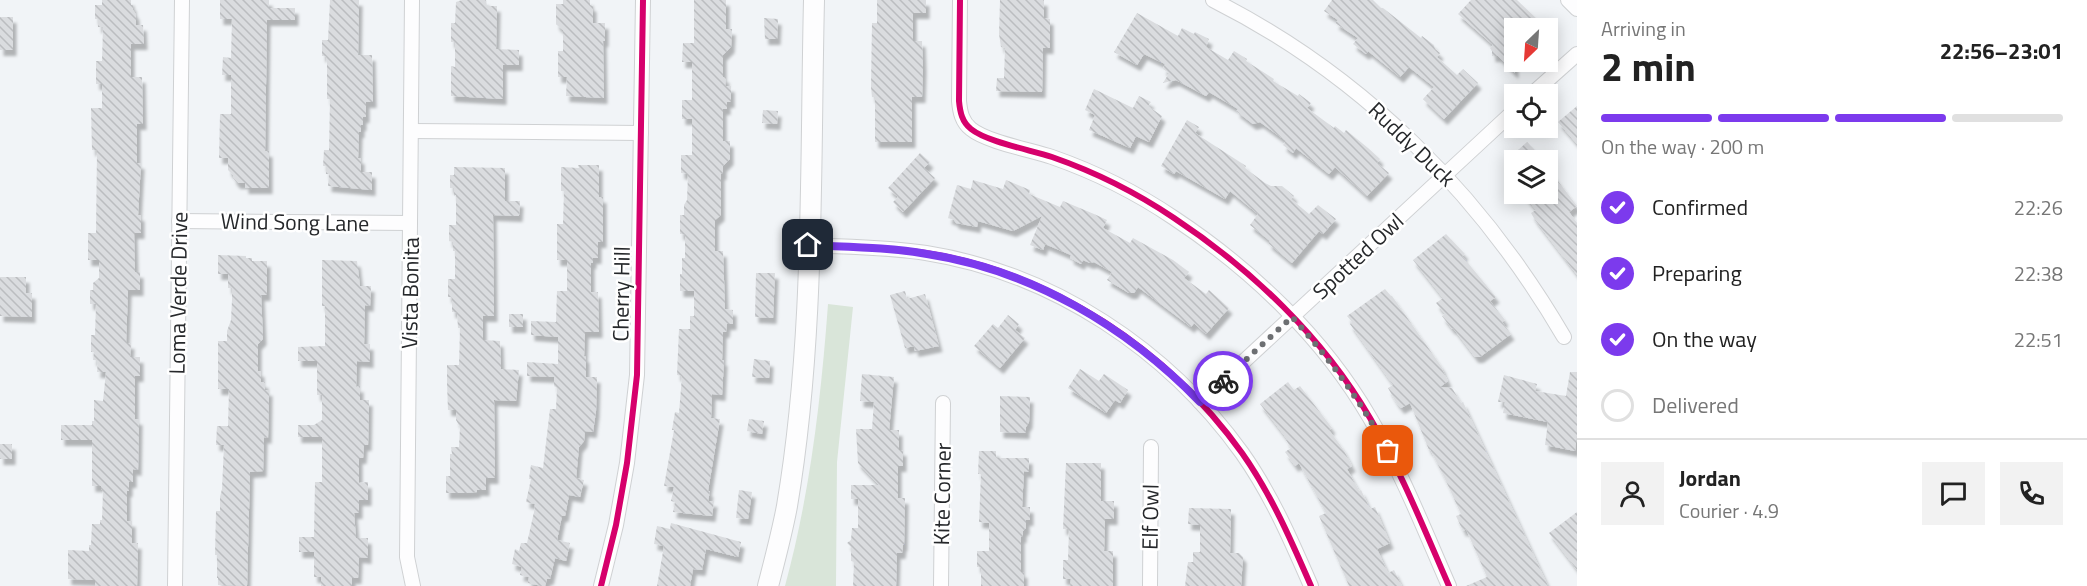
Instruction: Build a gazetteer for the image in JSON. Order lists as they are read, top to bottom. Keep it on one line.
{"streets":{"street":["Ruddy Duck","Wind Song Lane","Spotted Owl","Loma Verde Drive","Vista Bonita","Cherry Hill","Kite Corner","Elf Owl"]},"crossings":[["Ruddy Duck","Spotted Owl"],["Wind Song Lane","Loma Verde Drive"],["Wind Song Lane","Vista Bonita"]],"north":"bottom left","page":{"heading":["2 min","Arriving in","22:56–23:01"],"panel":["Jordan","Courier · 4.9"],"bar":"On the way · 200 m","list":[["Confirmed","22:26"],["Preparing","22:38"],["On the way","22:51"],"Delivered"]}}
